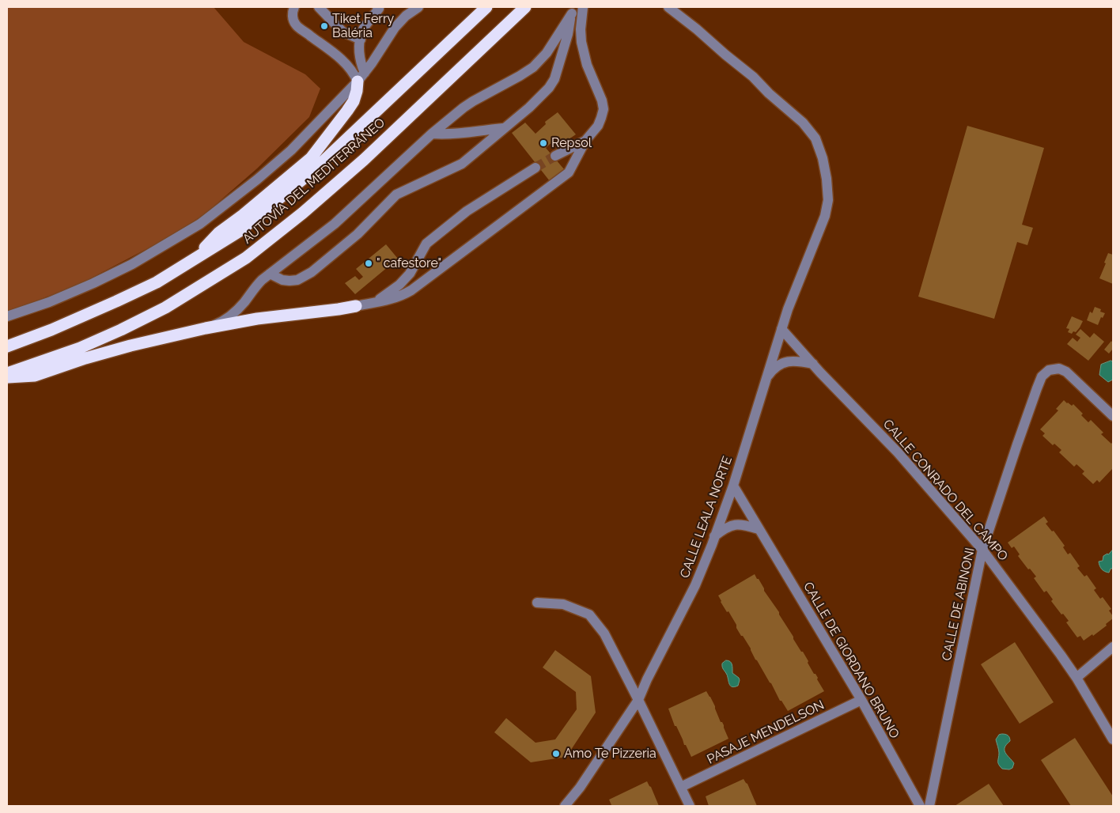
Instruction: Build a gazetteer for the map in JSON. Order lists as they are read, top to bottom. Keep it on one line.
{"streets":{"highway":["AUTOVÍA DEL MEDITERRÁNEO"],"street":["CALLE CONRADO DEL CAMPO","CALLE LEALA NORTE","CALLE DE ABINONI","CALLE DE GIORDANO BRUNO","PASAJE MENDELSON"]},"crossings":[["CALLE CONRADO DEL CAMPO","CALLE LEALA NORTE"],["CALLE CONRADO DEL CAMPO","CALLE DE ABINONI"],["CALLE LEALA NORTE","CALLE DE GIORDANO BRUNO"],["CALLE DE GIORDANO BRUNO","PASAJE MENDELSON"]],"places":["Tiket Ferry Baléria","Repsol","\" cafestore\"","Amo Te Pizzeria"]}
